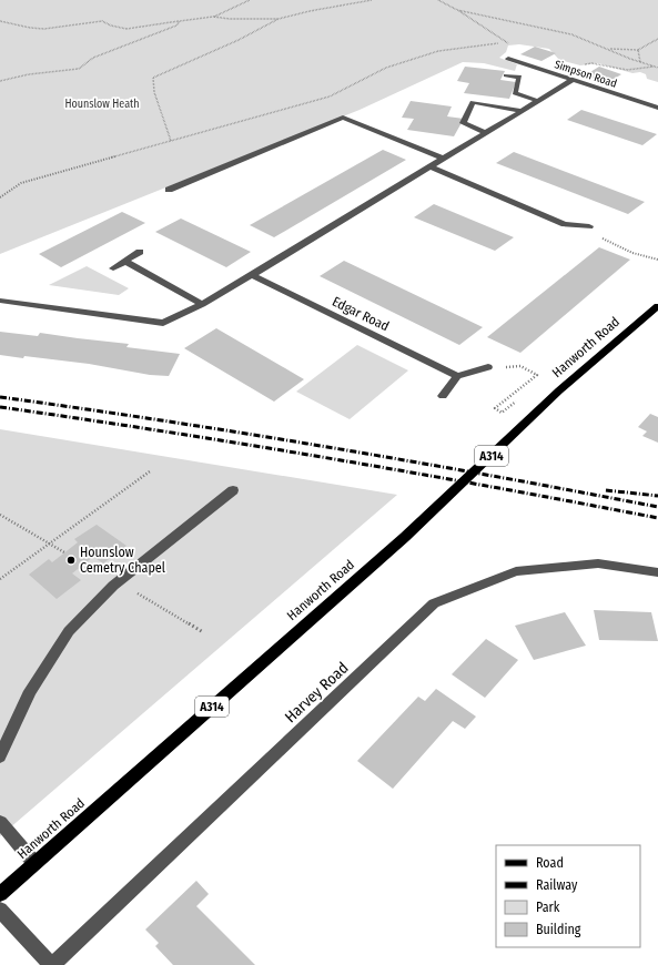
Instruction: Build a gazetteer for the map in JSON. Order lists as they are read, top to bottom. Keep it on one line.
{"streets":{"main road":["Hanworth Road","A314"],"street":["Simpson Road","Edgar Road","Harvey Road"]},"parks":["Hounslow Heath"],"places":["Hounslow Cemetry Chapel"],"legend":["Road","Railway","Park","Building"]}
